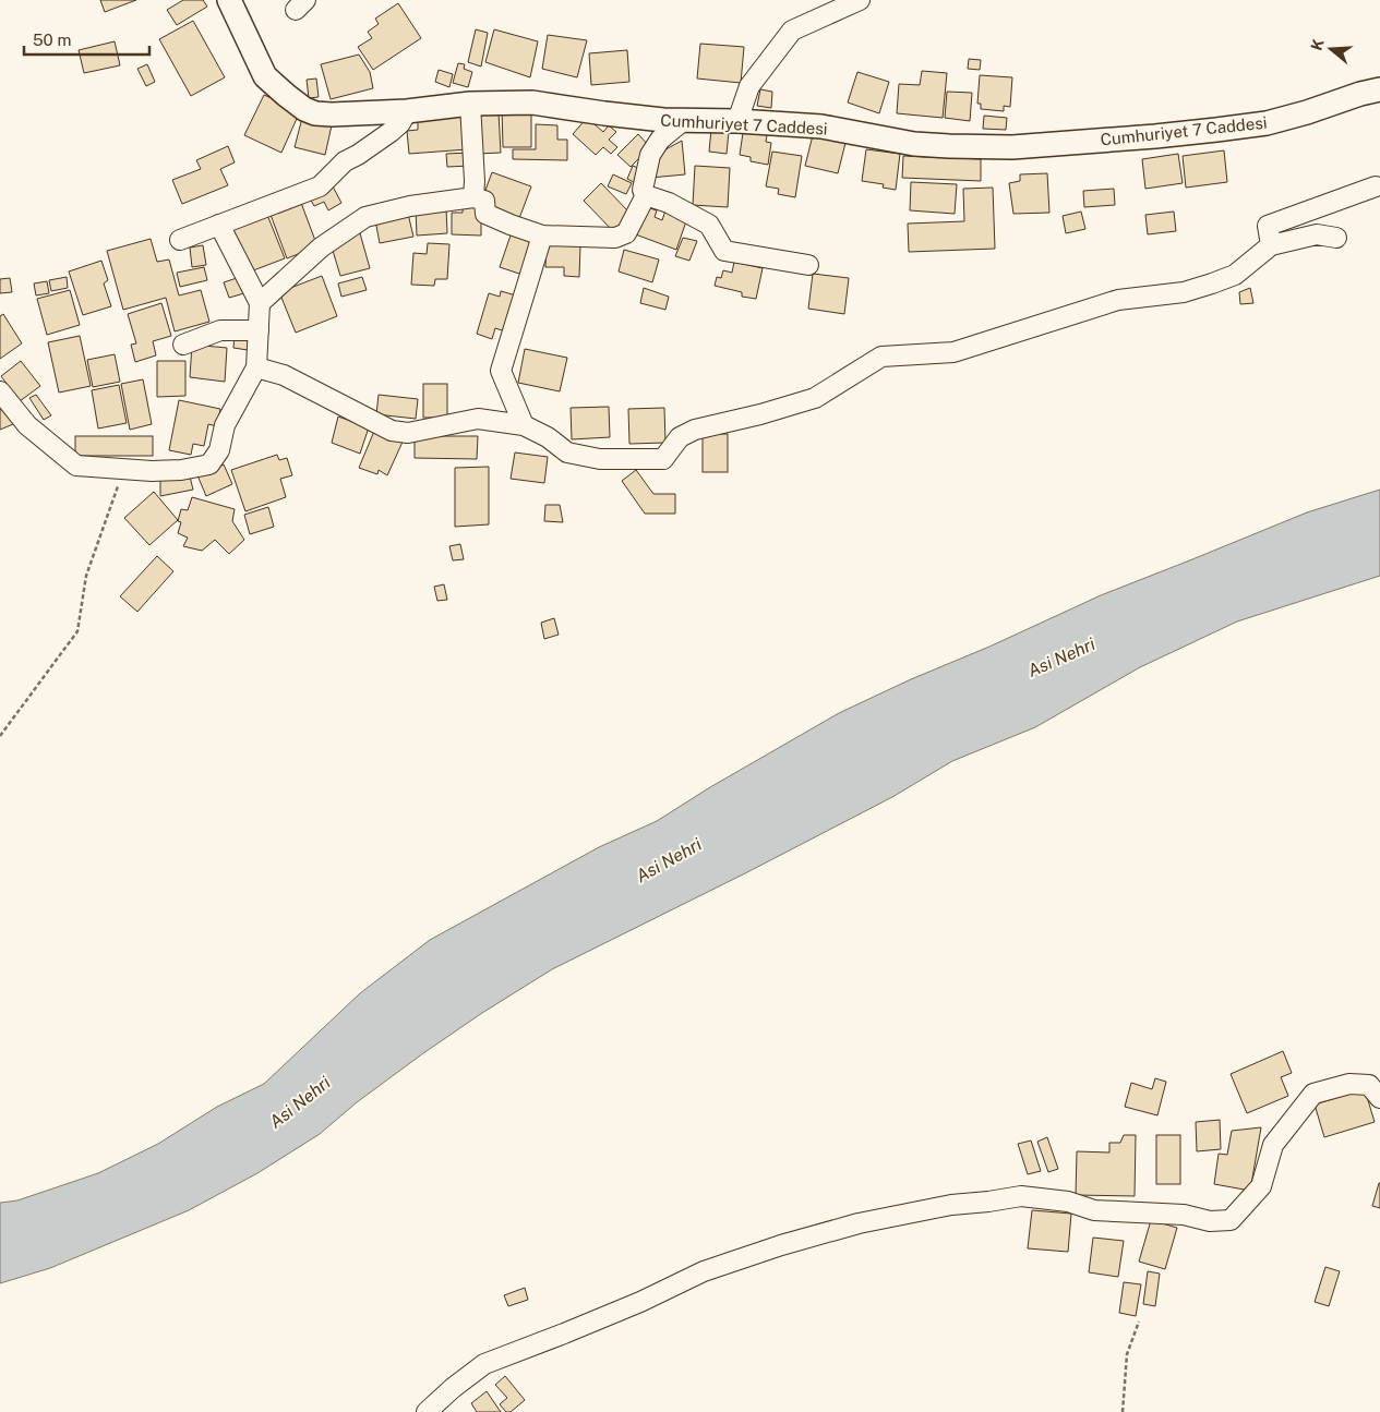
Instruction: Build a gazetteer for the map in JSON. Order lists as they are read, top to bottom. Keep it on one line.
{"streets":{"main road":["Cumhuriyet 7 Caddesi"]},"water":["Asi Nehri"],"scale_bar":"50 m","north":"left"}
